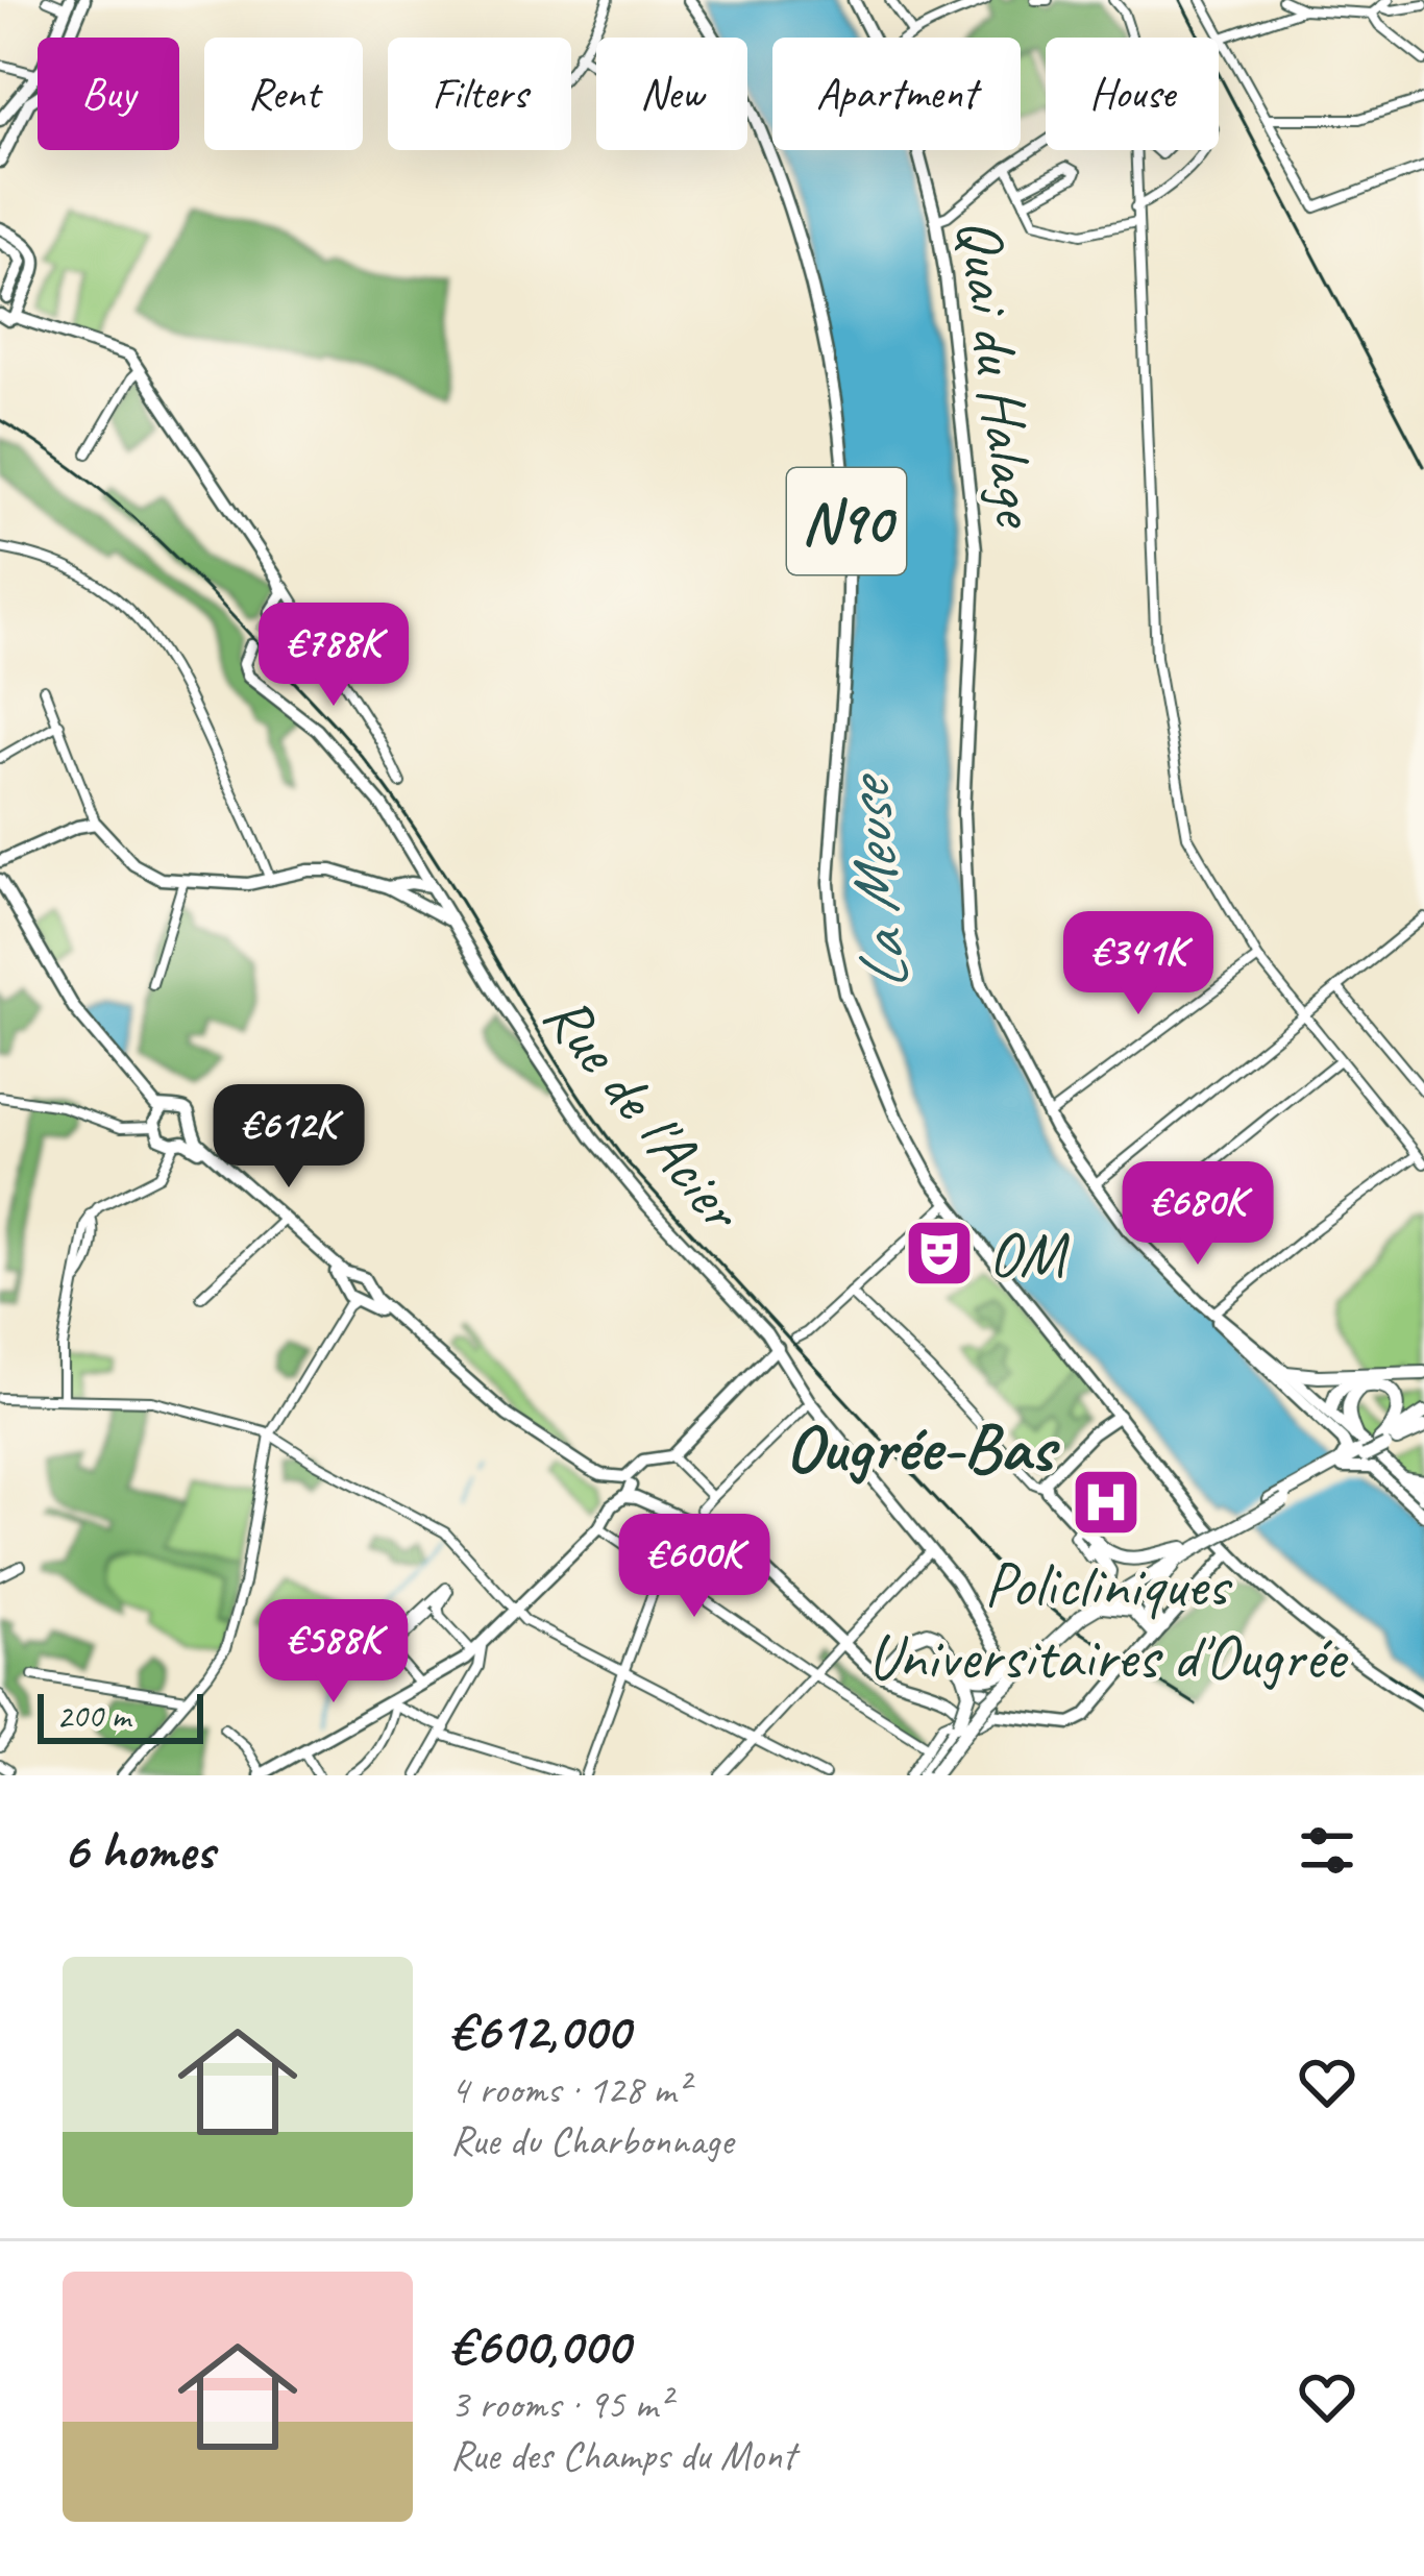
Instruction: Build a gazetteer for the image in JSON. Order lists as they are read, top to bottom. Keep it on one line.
{"streets":{"main road":["Quai du Halage","N90","Rue de l'Acier"]},"districts":["Ougrée-Bas"],"water":["La Meuse"],"places":{"theatre":["OM"],"hospital":["Policliniques Universitaires d'Ougrée"]},"scale_bar":"200 m","page":{"chip":["Buy","Rent","Filters","New","Apartment","House"],"price":["€788K","€341K","€612K","€680K","€600K","€588K"],"scale":"200 m","heading":"6 homes","list":[{"name":"€612,000","note":"4 rooms · 128 m² · Rue du Charbonnage"},{"name":"€600,000","note":"3 rooms · 95 m² · Rue des Champs du Mont"}]}}
